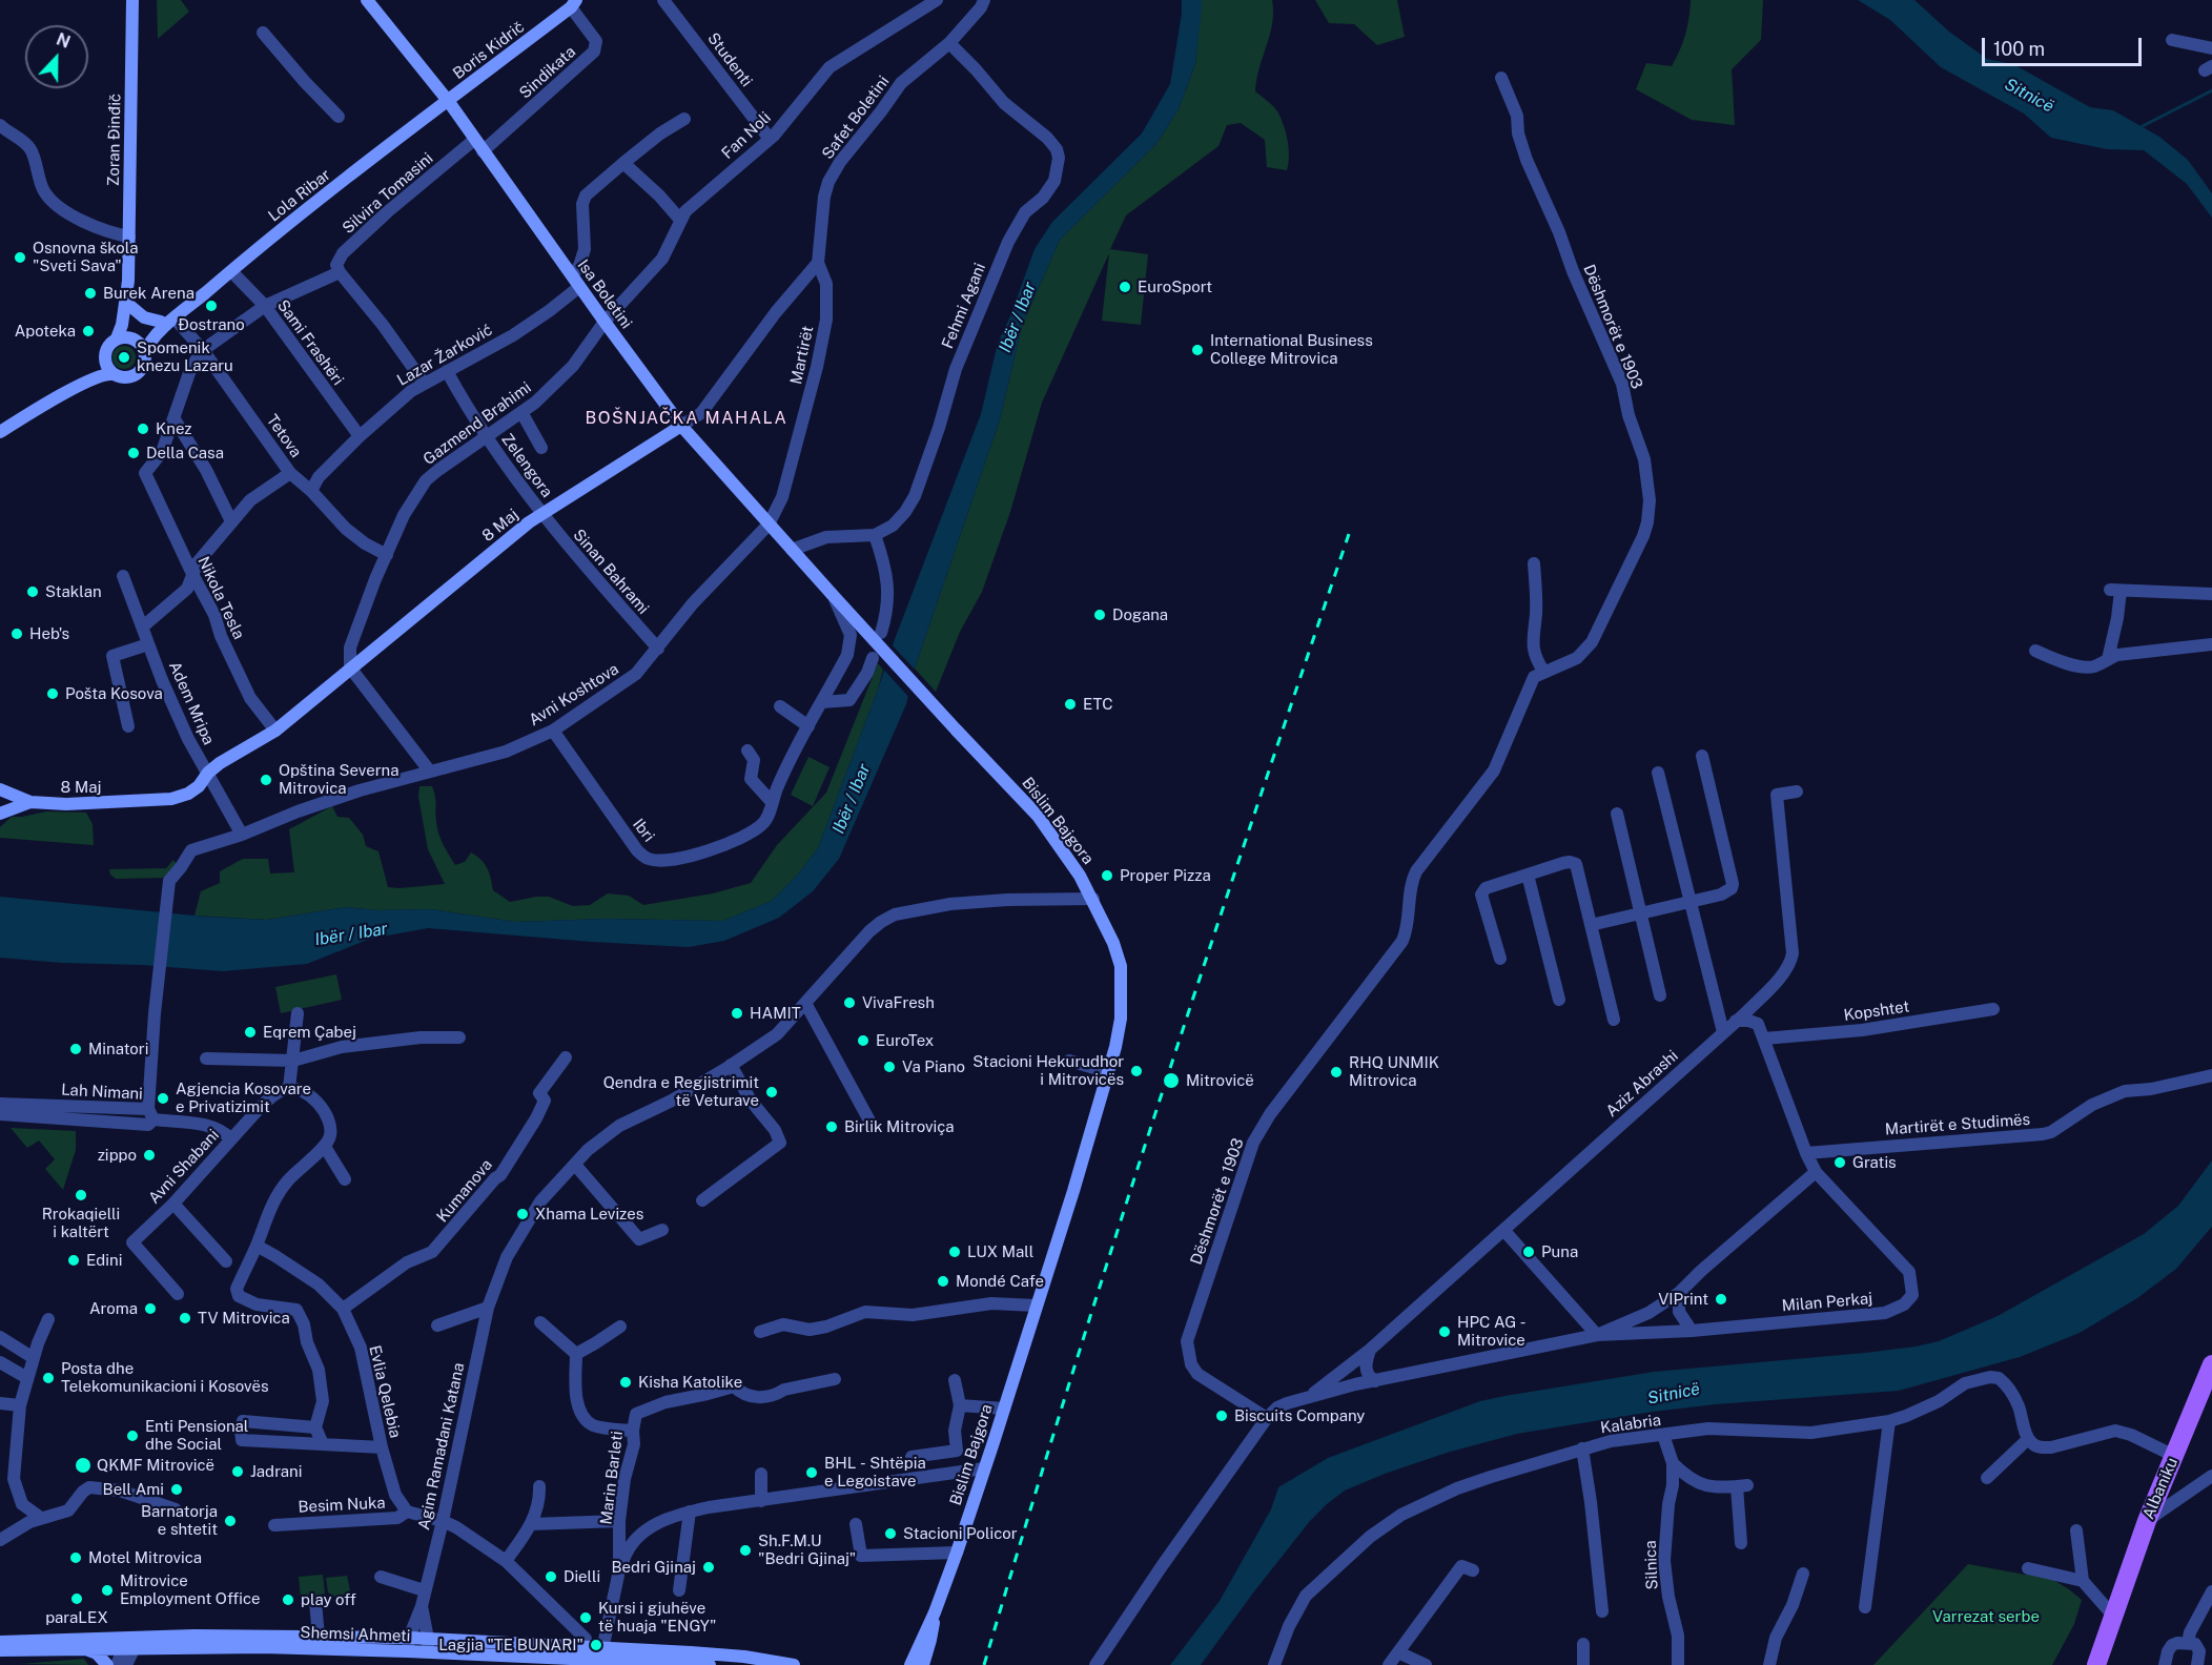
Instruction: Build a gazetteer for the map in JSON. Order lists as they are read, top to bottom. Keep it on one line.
{"streets":{"main road":["Boris Kidrič","Zoran Đinđič","Lola Ribar","Isa Boletini","8 Maj","Bislim Bajgora","Albaniku","Shemsi Ahmeti"],"street":["Studenti","Sindikata","Safet Boletini","Fan Noli","Silvira Tomasini","Fehmi Agani","Dëshmorët e 1903","Sami Frashëri","Lazar Žarković","Martirët","Gazmend Brahimi","Tetova","Zelengora","Sinan Bahrami","Nikola Tesla","Avni Koshtova","Adem Mripa","Ibri","Kopshtet","Aziz Abrashi","Lah Nimani","Martirët e Studimës","Avni Shabani","Kumanova","Milan Perkaj","Evlia Qelebia","Kalabria","Agim Ramadani Katana","Marin Barleti","Besim Nuka","Silnica"]},"crossings":[["Boris Kidrič","Sindikata"],["Boris Kidrič","Lola Ribar"],["Boris Kidrič","Isa Boletini"],["Studenti","Fan Noli"],["Sindikata","Isa Boletini"],["Safet Boletini","Fehmi Agani"],["Safet Boletini","Martirët"],["Fan Noli","Isa Boletini"],["Fan Noli","Gazmend Brahimi"],["Zoran Đinđič","Lola Ribar"],["Silvira Tomasini","Isa Boletini"],["Lola Ribar","Isa Boletini"],["Lola Ribar","Sami Frashëri"],["Lola Ribar","Tetova"],["Isa Boletini","Lazar Žarković"],["Isa Boletini","Martirët"],["Isa Boletini","Gazmend Brahimi"],["Isa Boletini","8 Maj"],["Isa Boletini","Avni Koshtova"],["Isa Boletini","Bislim Bajgora"],["Isa Boletini","Ibri"],["Dëshmorët e 1903","Aziz Abrashi"],["Sami Frashëri","Lazar Žarković"],["Lazar Žarković","Tetova"],["Lazar Žarković","Zelengora"],["Martirët","Avni Koshtova"],["Gazmend Brahimi","Tetova"],["Gazmend Brahimi","Zelengora"],["Gazmend Brahimi","8 Maj"],["Zelengora","8 Maj"],["Zelengora","Sinan Bahrami"],["8 Maj","Sinan Bahrami"],["8 Maj","Nikola Tesla"],["8 Maj","Adem Mripa"],["Sinan Bahrami","Avni Koshtova"],["Avni Koshtova","Adem Mripa"],["Avni Koshtova","Ibri"],["Avni Koshtova","Lah Nimani"],["Bislim Bajgora","Ibri"],["Bislim Bajgora","Agim Ramadani Katana"],["Kopshtet","Milan Perkaj"],["Aziz Abrashi","Milan Perkaj"],["Martirët e Studimës","Milan Perkaj"],["Kumanova","Evlia Qelebia"],["Evlia Qelebia","Besim Nuka"],["Kalabria","Silnica"],["Agim Ramadani Katana","Shemsi Ahmeti"]],"districts":["BOŠNJAČKA MAHALA"],"water":["Sitnicë","Ibër / Ibar"],"parks":["Varrezat serbe"],"places":["Osnovna škola \"Sveti Sava\"","EuroSport","Burek Arena","Đostrano","Apoteka","International Business College Mitrovica","Spomenik knezu Lazaru","Knez","Della Casa","Staklan","Dogana","Heb's","Pošta Kosova","ETC","Opština Severna Mitrovica","Proper Pizza","VivaFresh","HAMIT","Eqrem Çabej","EuroTex","Minatori","Va Piano","Stacioni Hekurudhor i Mitrovicës","RHQ UNMIK Mitrovica","Mitrovicë","Qendra e Regjistrimit të Veturave","Agjencia Kosovare e Privatizimit","Birlik Mitroviça","zippo","Gratis","Rrokaqielli i kaltërt","Xhama Levizes","LUX Mall","Puna","Edini","Mondé Cafe","VIPrint","Aroma","TV Mitrovica","HPC AG - Mitrovice","Posta dhe Telekomunikacioni i Kosovës","Kisha Katolike","Biscuits Company","Enti Pensional dhe Social","QKMF Mitrovicë","Jadrani","BHL - Shtëpia e Legoistave","Bell Ami","Barnatorja e shtetit","Stacioni Policor","Sh.F.M.U \"Bedri Gjinaj\"","Motel Mitrovica","Bedri Gjinaj","Dielli","Mitrovice Employment Office","paraLEX","play off","Kursi i gjuhëve të huaja \"ENGY\"","Lagjia \"TE BUNARI\""],"scale_bar":"100 m","north":"top"}
